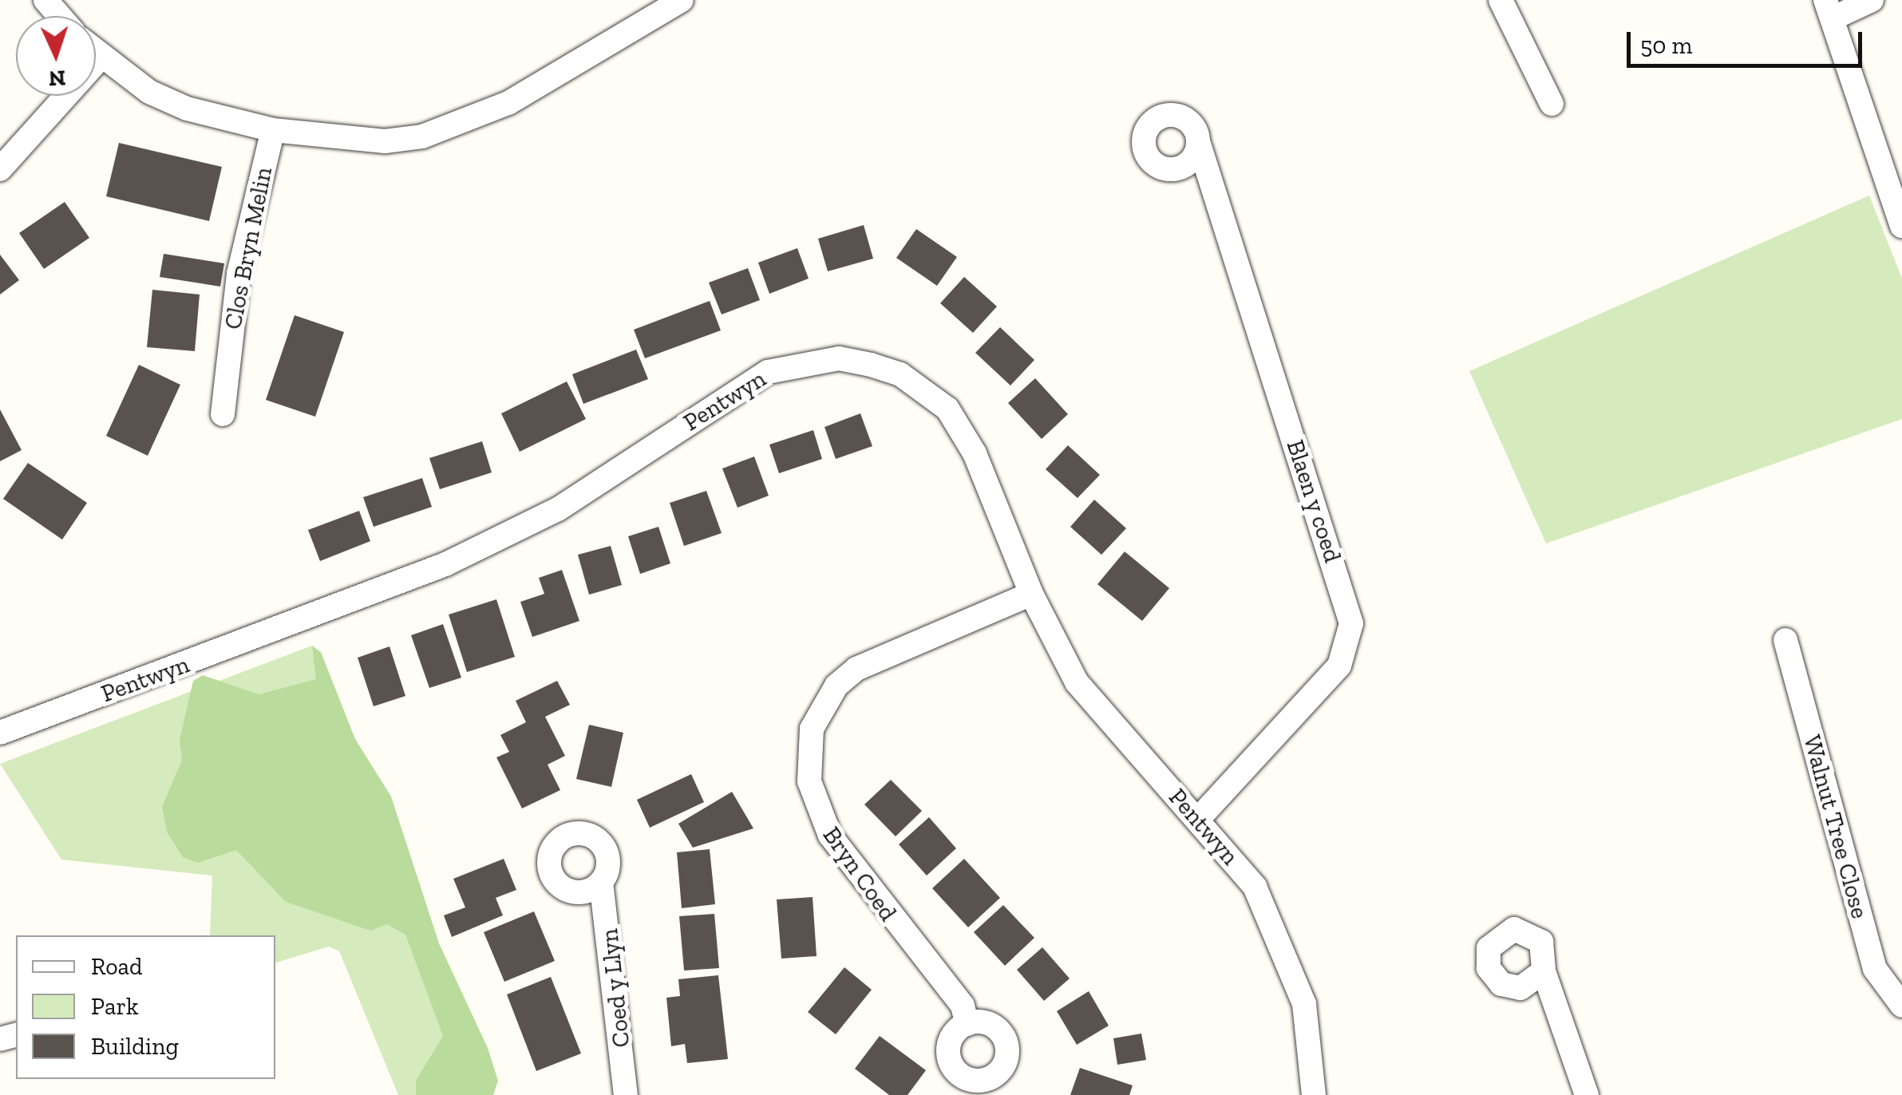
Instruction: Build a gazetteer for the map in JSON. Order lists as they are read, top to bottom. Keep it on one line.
{"streets":{"street":["Clos Bryn Melin","Pentwyn","Blaen y coed","Walnut Tree Close","Bryn Coed","Coed y Llyn"]},"crossings":[["Pentwyn","Blaen y coed"],["Pentwyn","Bryn Coed"]],"legend":["Road","Park","Building"],"scale_bar":"50 m","north":"bottom"}
